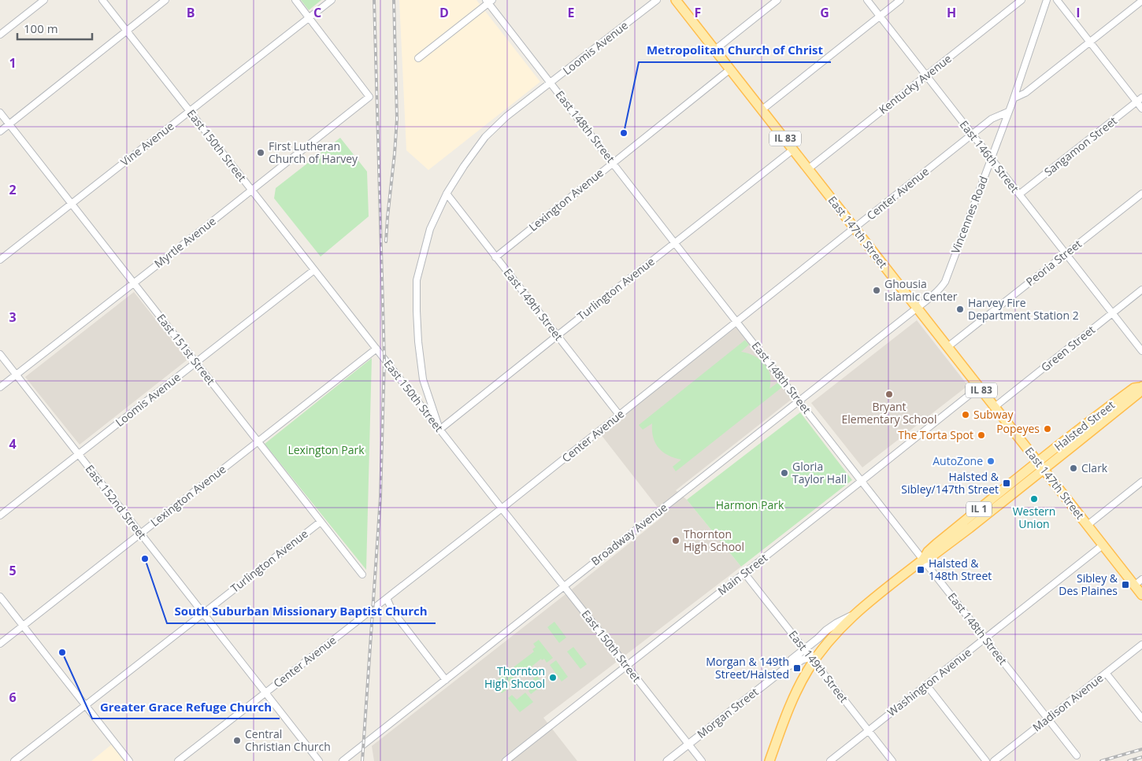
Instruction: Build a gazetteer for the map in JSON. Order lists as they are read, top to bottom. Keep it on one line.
{"streets":{"main road":["IL 83","East 147th Street","Halsted Street","IL 1"],"street":["Loomis Avenue","Kentucky Avenue","East 148th Street","Vine Avenue","East 150th Street","Sangamon Street","East 146th Street","Center Avenue","Lexington Avenue","Vincennes Road","Myrtle Avenue","Peoria Street","Turlington Avenue","East 149th Street","Green Street","East 151st Street","East 152nd Street","Broadway Avenue","Main Street","Washington Avenue","Madison Avenue","Morgan Street"]},"crossings":[["Loomis Avenue","East 148th Street"],["Loomis Avenue","East 150th Street"],["Loomis Avenue","Turlington Avenue"],["Loomis Avenue","East 149th Street"],["Loomis Avenue","East 151st Street"],["Loomis Avenue","East 152nd Street"],["Kentucky Avenue","East 146th Street"],["Kentucky Avenue","East 147th Street"],["East 148th Street","Center Avenue"],["East 148th Street","Lexington Avenue"],["East 148th Street","Turlington Avenue"],["East 148th Street","Halsted Street"],["East 148th Street","Broadway Avenue"],["East 148th Street","Main Street"],["East 148th Street","Washington Avenue"],["East 148th Street","Madison Avenue"],["Vine Avenue","East 150th Street"],["Vine Avenue","Myrtle Avenue"],["Vine Avenue","East 151st Street"],["East 150th Street","Center Avenue"],["East 150th Street","Lexington Avenue"],["East 150th Street","Myrtle Avenue"],["East 150th Street","Turlington Avenue"],["East 150th Street","Broadway Avenue"],["East 150th Street","Main Street"],["East 150th Street","Morgan Street"],["Sangamon Street","East 146th Street"],["East 146th Street","Center Avenue"],["East 146th Street","Vincennes Road"],["East 146th Street","Peoria Street"],["East 146th Street","Green Street"],["Center Avenue","Vincennes Road"],["Center Avenue","East 147th Street"],["Center Avenue","East 149th Street"],["Center Avenue","East 152nd Street"],["Lexington Avenue","East 147th Street"],["Lexington Avenue","East 149th Street"],["Lexington Avenue","East 151st Street"],["Lexington Avenue","East 152nd Street"],["Vincennes Road","East 147th Street"],["Vincennes Road","Broadway Avenue"],["East 147th Street","Peoria Street"],["East 147th Street","Turlington Avenue"],["East 147th Street","Green Street"],["East 147th Street","Halsted Street"],["East 147th Street","Broadway Avenue"],["East 147th Street","Main Street"],["East 147th Street","Washington Avenue"],["Myrtle Avenue","East 151st Street"],["Myrtle Avenue","East 152nd Street"],["Turlington Avenue","East 149th Street"],["Turlington Avenue","East 151st Street"],["Turlington Avenue","East 152nd Street"],["East 149th Street","Halsted Street"],["East 149th Street","Main Street"],["East 149th Street","Washington Avenue"],["East 149th Street","Morgan Street"],["Halsted Street","Morgan Street"]],"parks":["Lexington Park","Harmon Park"],"places":{"other":["Metropolitan Church of Christ","First Lutheran Church of Harvey","Ghousia Islamic Center","Harvey Fire Department Station 2","Bryant Elementary School","Subway","Popeyes","The Torta Spot","AutoZone","Clark","Gloria Taylor Hall","Western Union","Thornton High School","South Suburban Missionary Baptist Church","Greater Grace Refuge Church","Thornton High Shcool","Central Christian Church"],"transit":["Halsted & Sibley/147th Street","Halsted & 148th Street","Sibley & Des Plaines","Morgan & 149th Street/Halsted"]},"scale_bar":"100 m","grid":{"columns":["B","C","D","E","F","G","H","I"],"rows":["1","2","3","4","5","6"]}}
